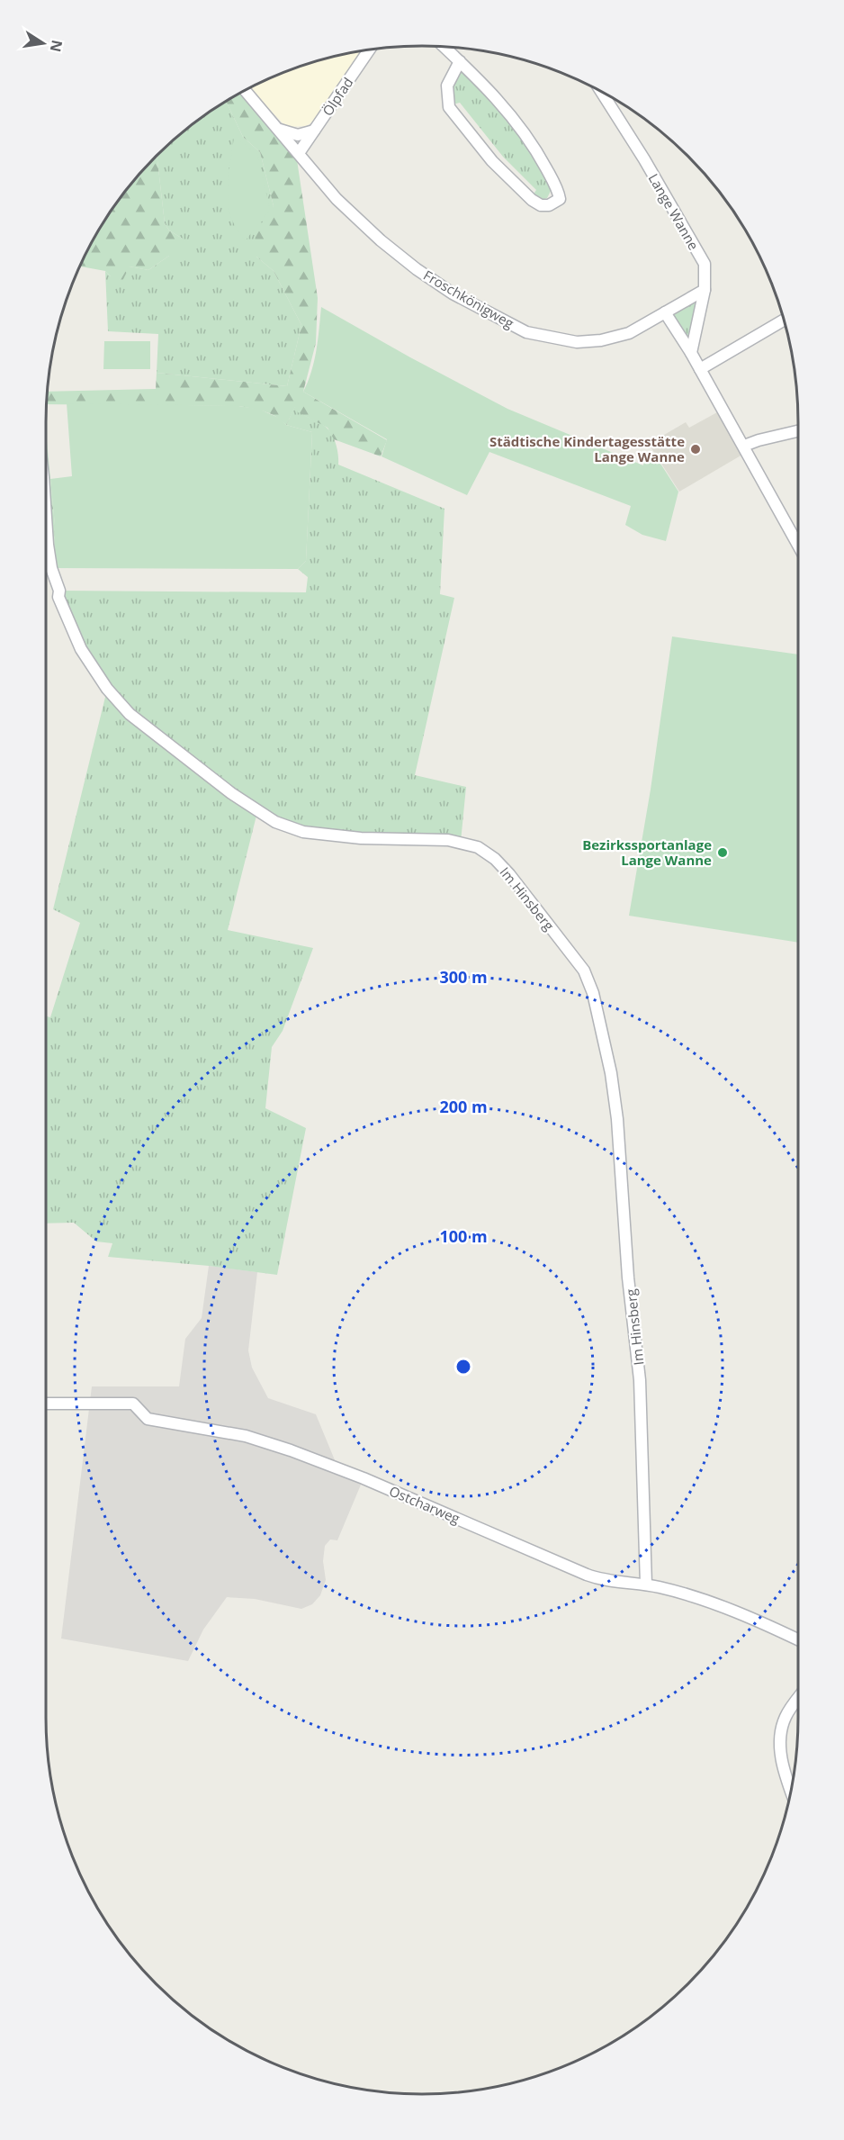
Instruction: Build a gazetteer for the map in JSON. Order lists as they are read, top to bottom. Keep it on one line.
{"streets":{"street":["Ölpfad","Lange Wanne","Froschkönigweg","Im Hinsberg","Ostcharweg"]},"crossings":[["Ölpfad","Froschkönigweg"],["Lange Wanne","Froschkönigweg"],["Im Hinsberg","Ostcharweg"]],"places":["Städtische Kindertagesstätte Lange Wanne","Bezirkssportanlage Lange Wanne"],"north":"right","rings":["300 m","200 m","100 m"]}
